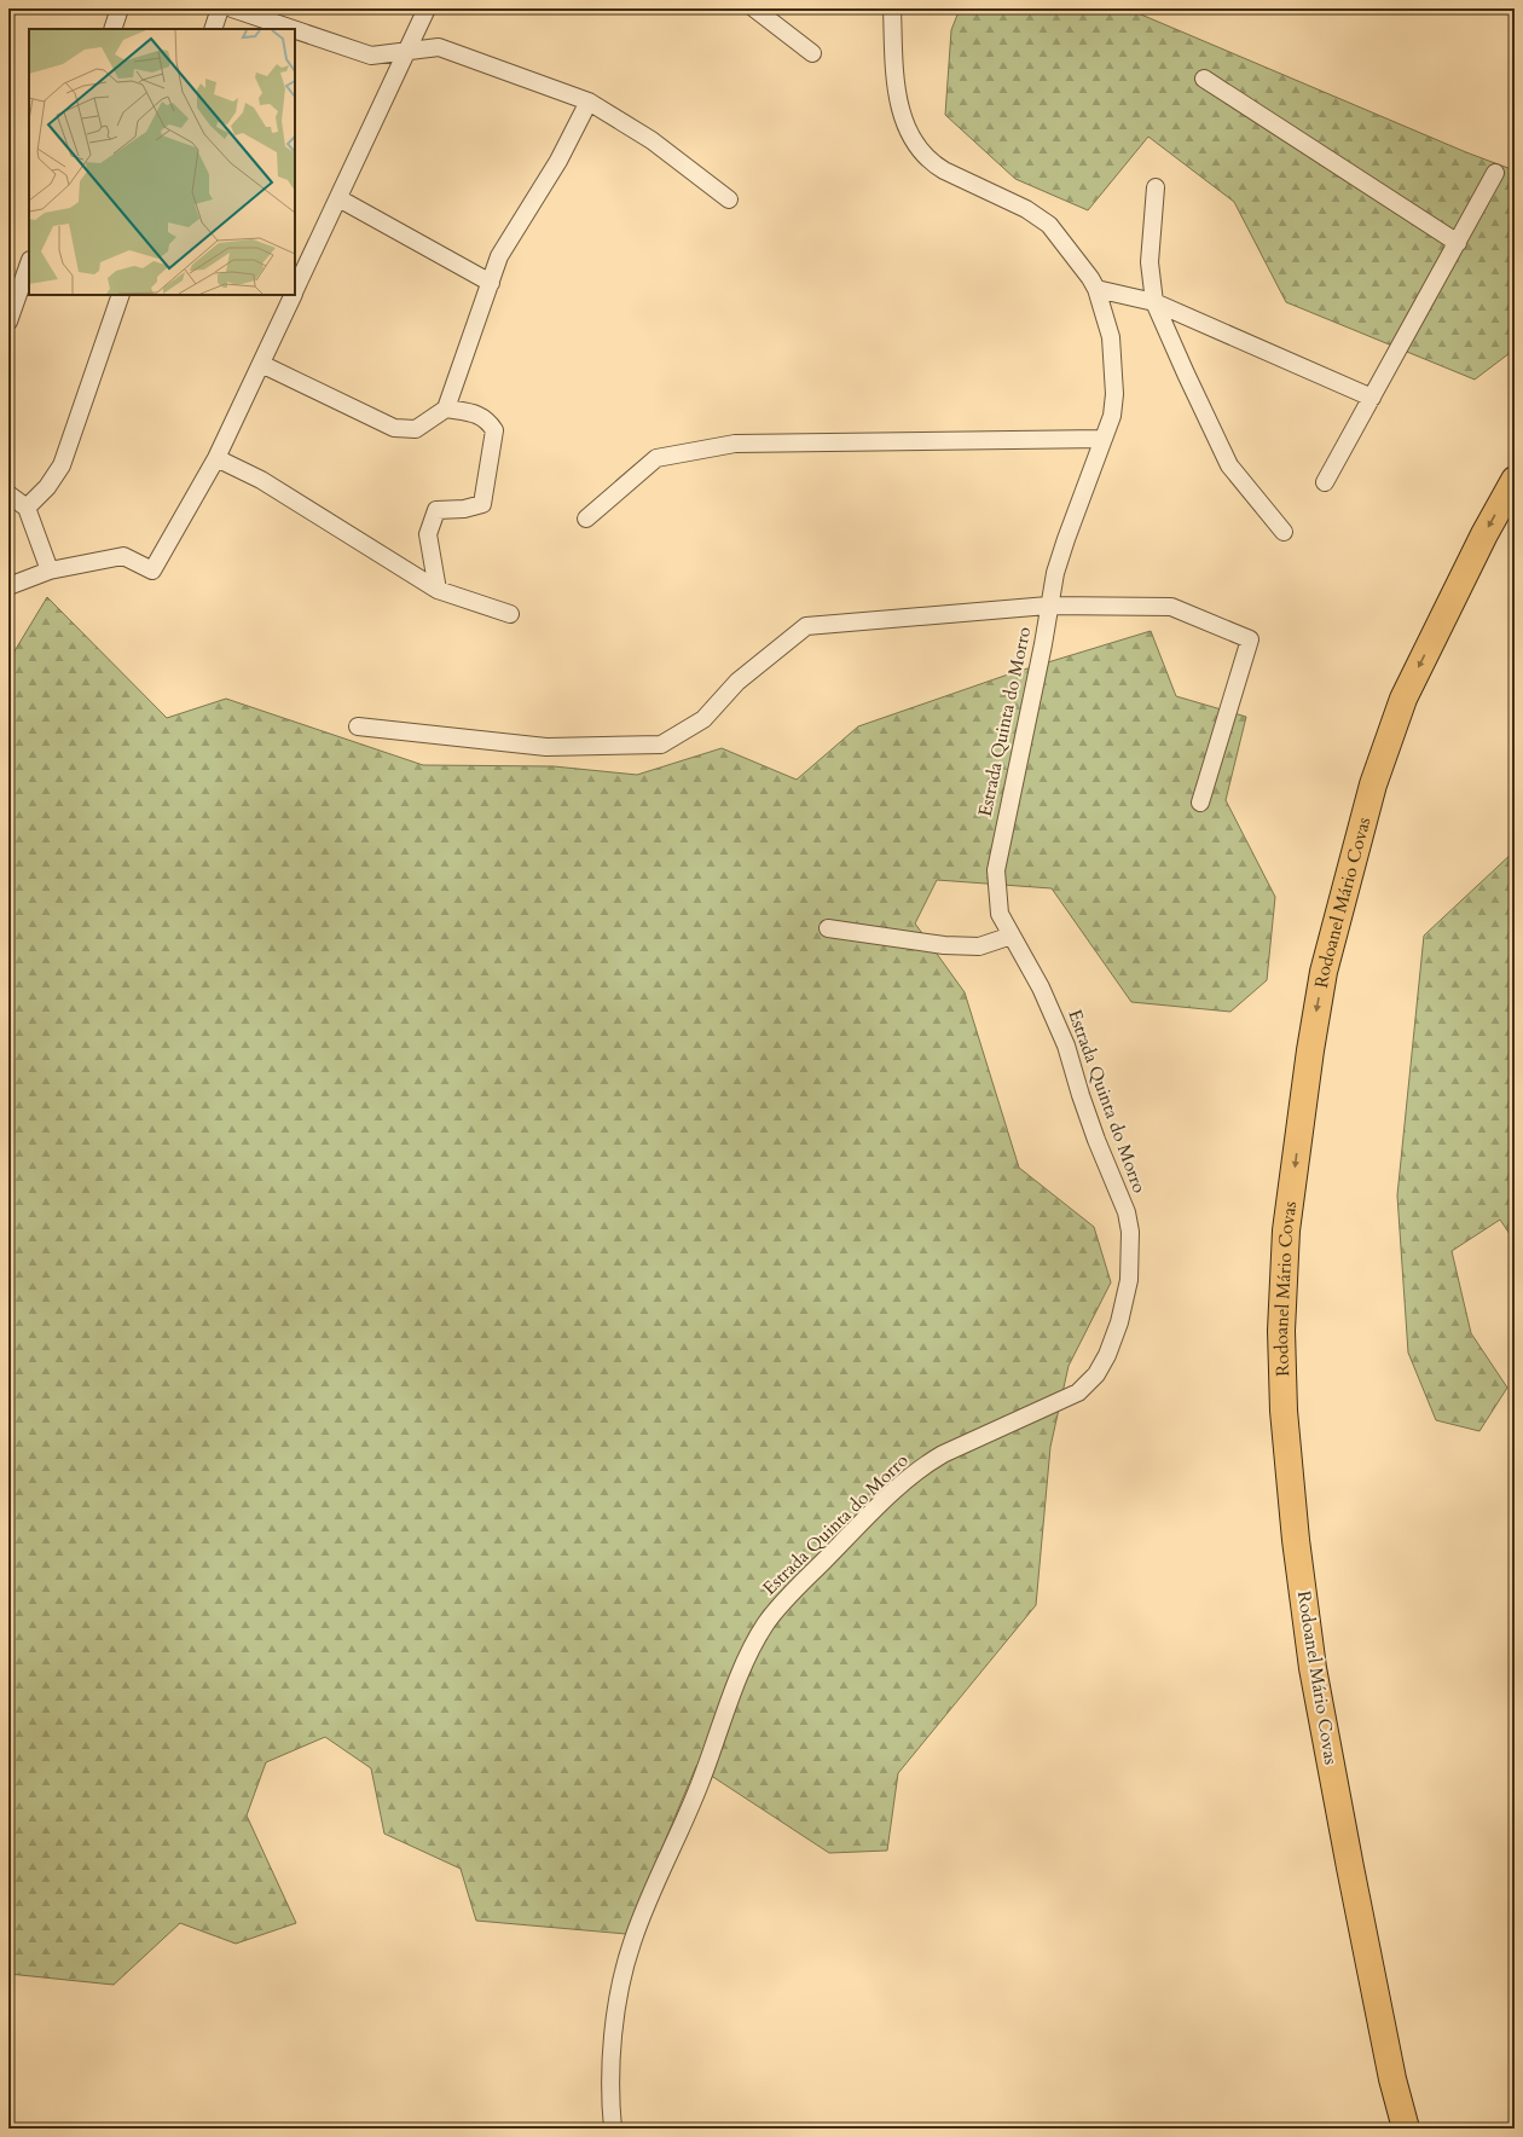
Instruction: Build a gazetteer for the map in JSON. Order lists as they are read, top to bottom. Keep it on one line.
{"streets":{"highway":["Rodoanel Mário Covas"],"street":["Estrada Quinta do Morro"]},"one_way":["Rodoanel Mário Covas"]}
